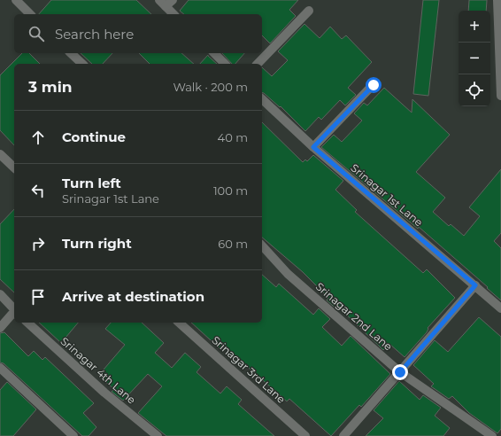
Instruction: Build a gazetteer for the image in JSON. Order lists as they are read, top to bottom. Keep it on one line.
{"streets":{"street":["Srinagar 1st Lane","Srinagar 2nd Lane","Srinagar 3rd Lane","Srinagar 4th Lane"]},"page":{"map_buttons":["+","−"],"search":"Search here","heading":["3 min","Walk · 200 m"],"list":[["Continue","40 m"],["Turn left","Srinagar 1st Lane","100 m"],["Turn right","60 m"],"Arrive at destination"]}}
